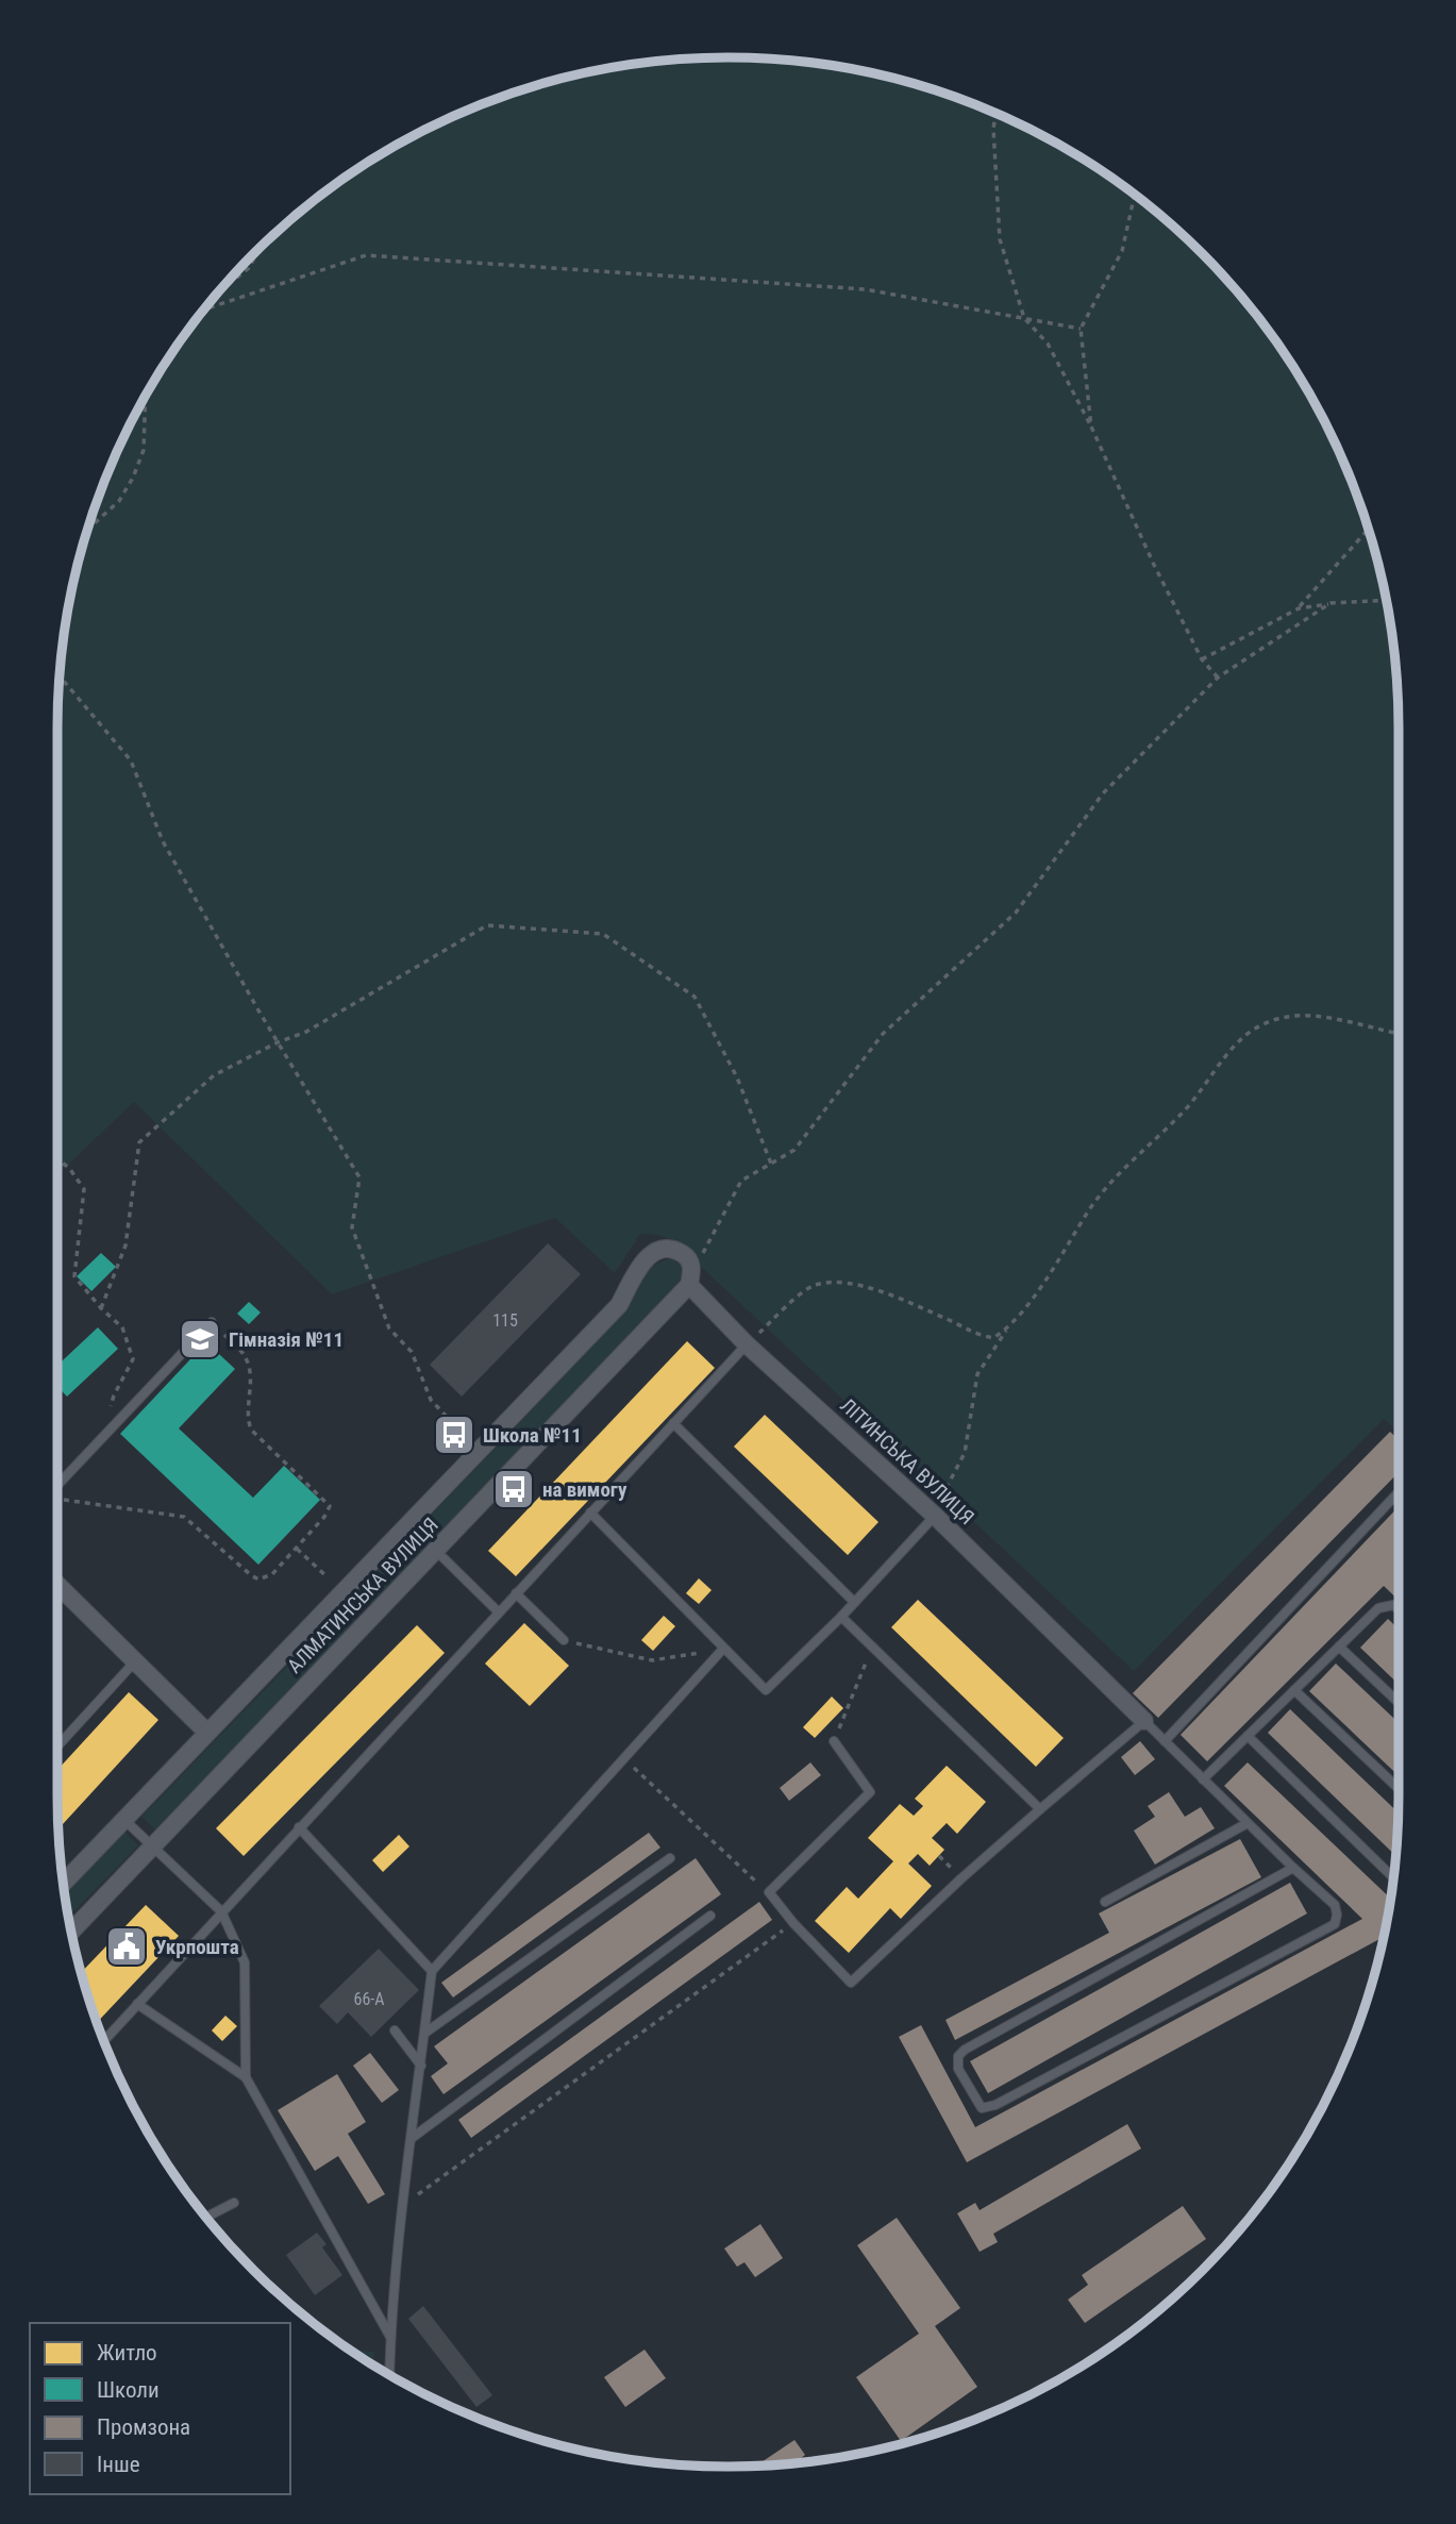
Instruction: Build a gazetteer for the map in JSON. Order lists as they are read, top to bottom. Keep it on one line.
{"streets":{"street":["ЛІТИНСЬКА ВУЛИЦЯ","АЛМАТИНСЬКА ВУЛИЦЯ"]},"crossings":[["ЛІТИНСЬКА ВУЛИЦЯ","АЛМАТИНСЬКА ВУЛИЦЯ"]],"places":{"school or university":["Гімназія №11"],"bus stop":["Школа №11","на вимогу"],"public building":["Укрпошта"]},"house_numbers":["115","66-А"],"legend":["Житло","Школи","Промзона","Інше"]}
